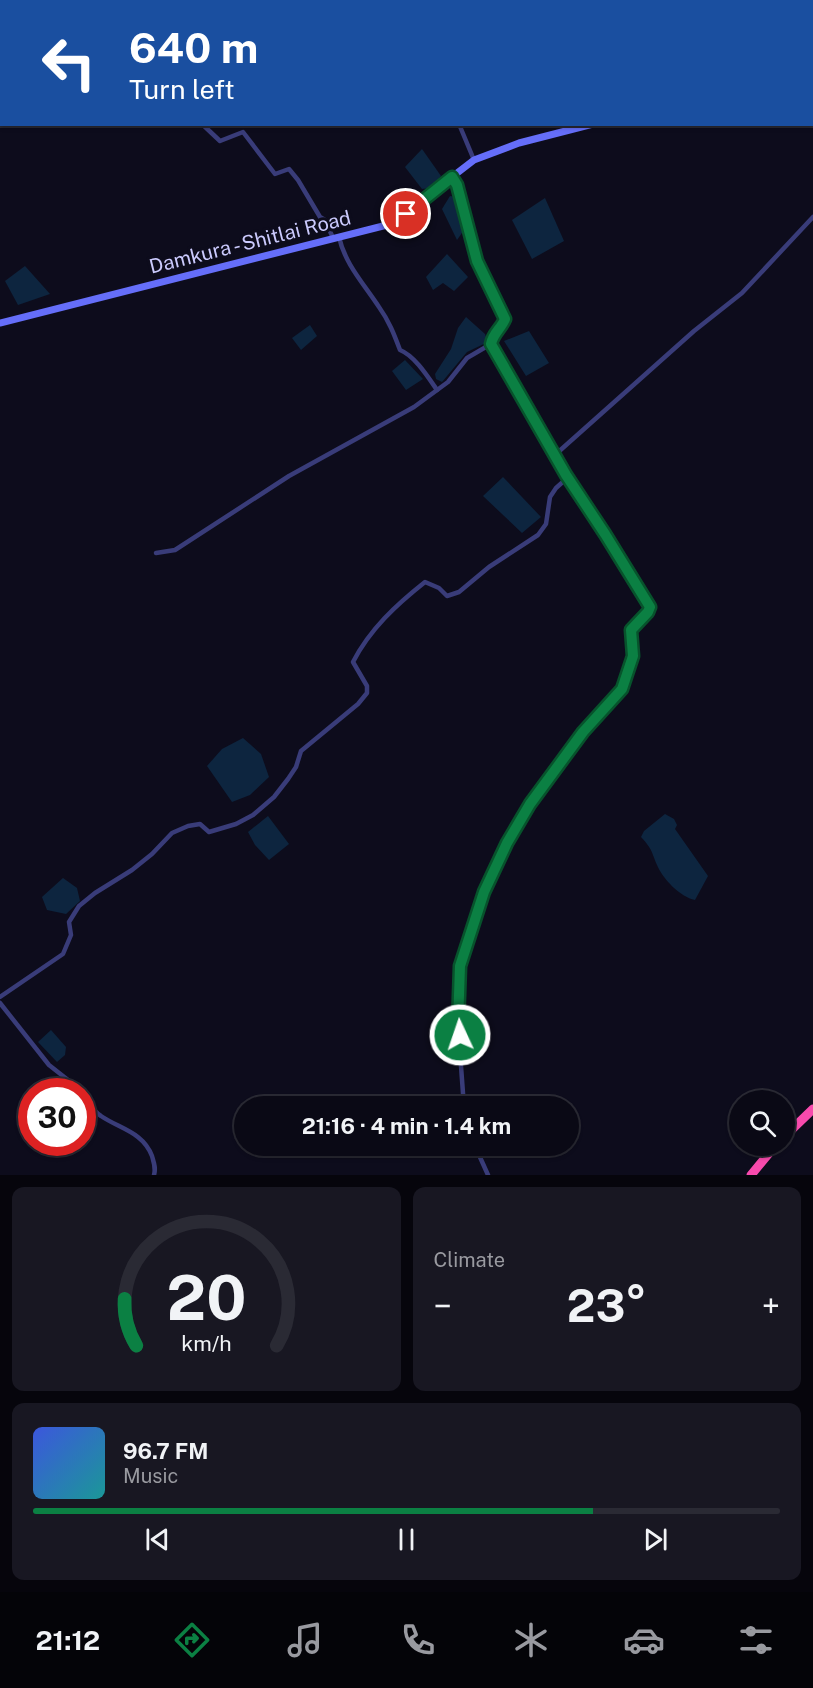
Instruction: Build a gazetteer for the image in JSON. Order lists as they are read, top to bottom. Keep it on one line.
{"streets":{"street":["Damkura - Shitlai Road"]},"page":{"turn":["640 m","Turn left"],"limit":"30","trip":"21:16 · 4 min · 1.4 km","tile":"Climate","heat":["−","23°","+"],"song":["96.7 FM","Music"],"tabs":"21:12","gauge":["20","km/h"]}}
